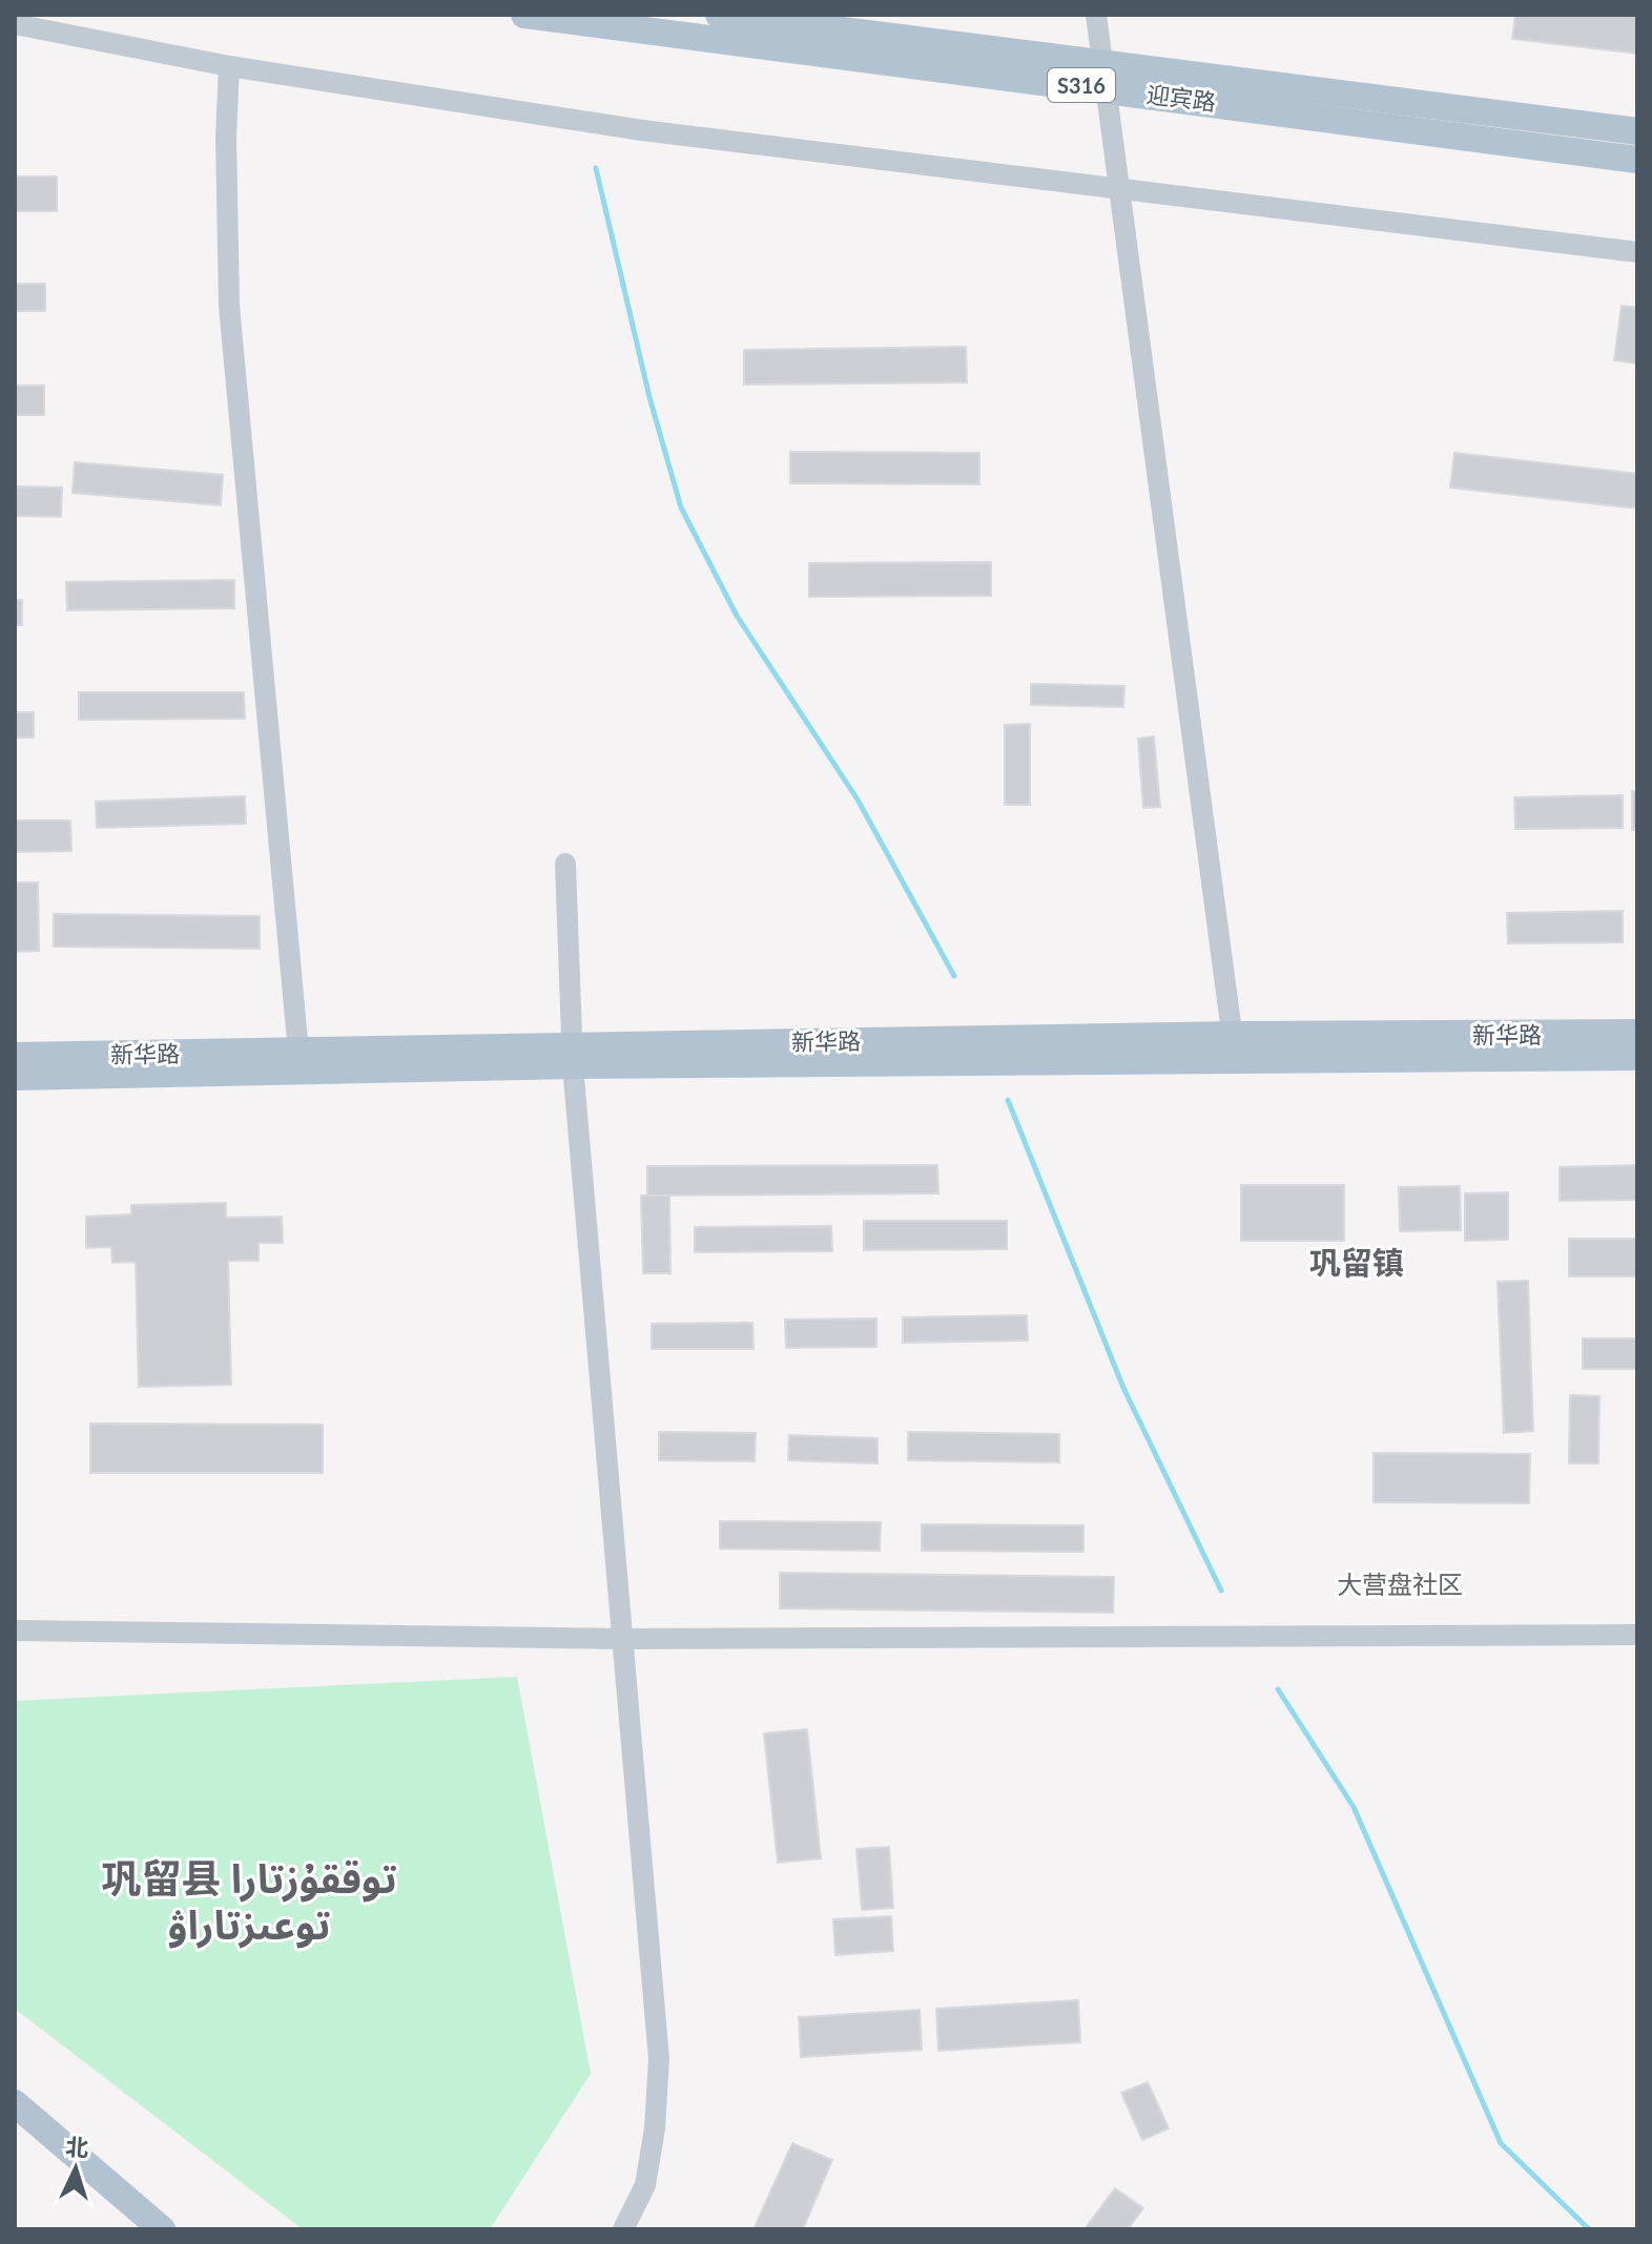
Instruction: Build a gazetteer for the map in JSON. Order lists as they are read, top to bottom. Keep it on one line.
{"streets":{"main road":["S316","迎宾路","新华路"]},"districts":["巩留镇","大营盘社区","巩留县 توققۇزتارا توعىزتاراۋ"],"north":"top"}
